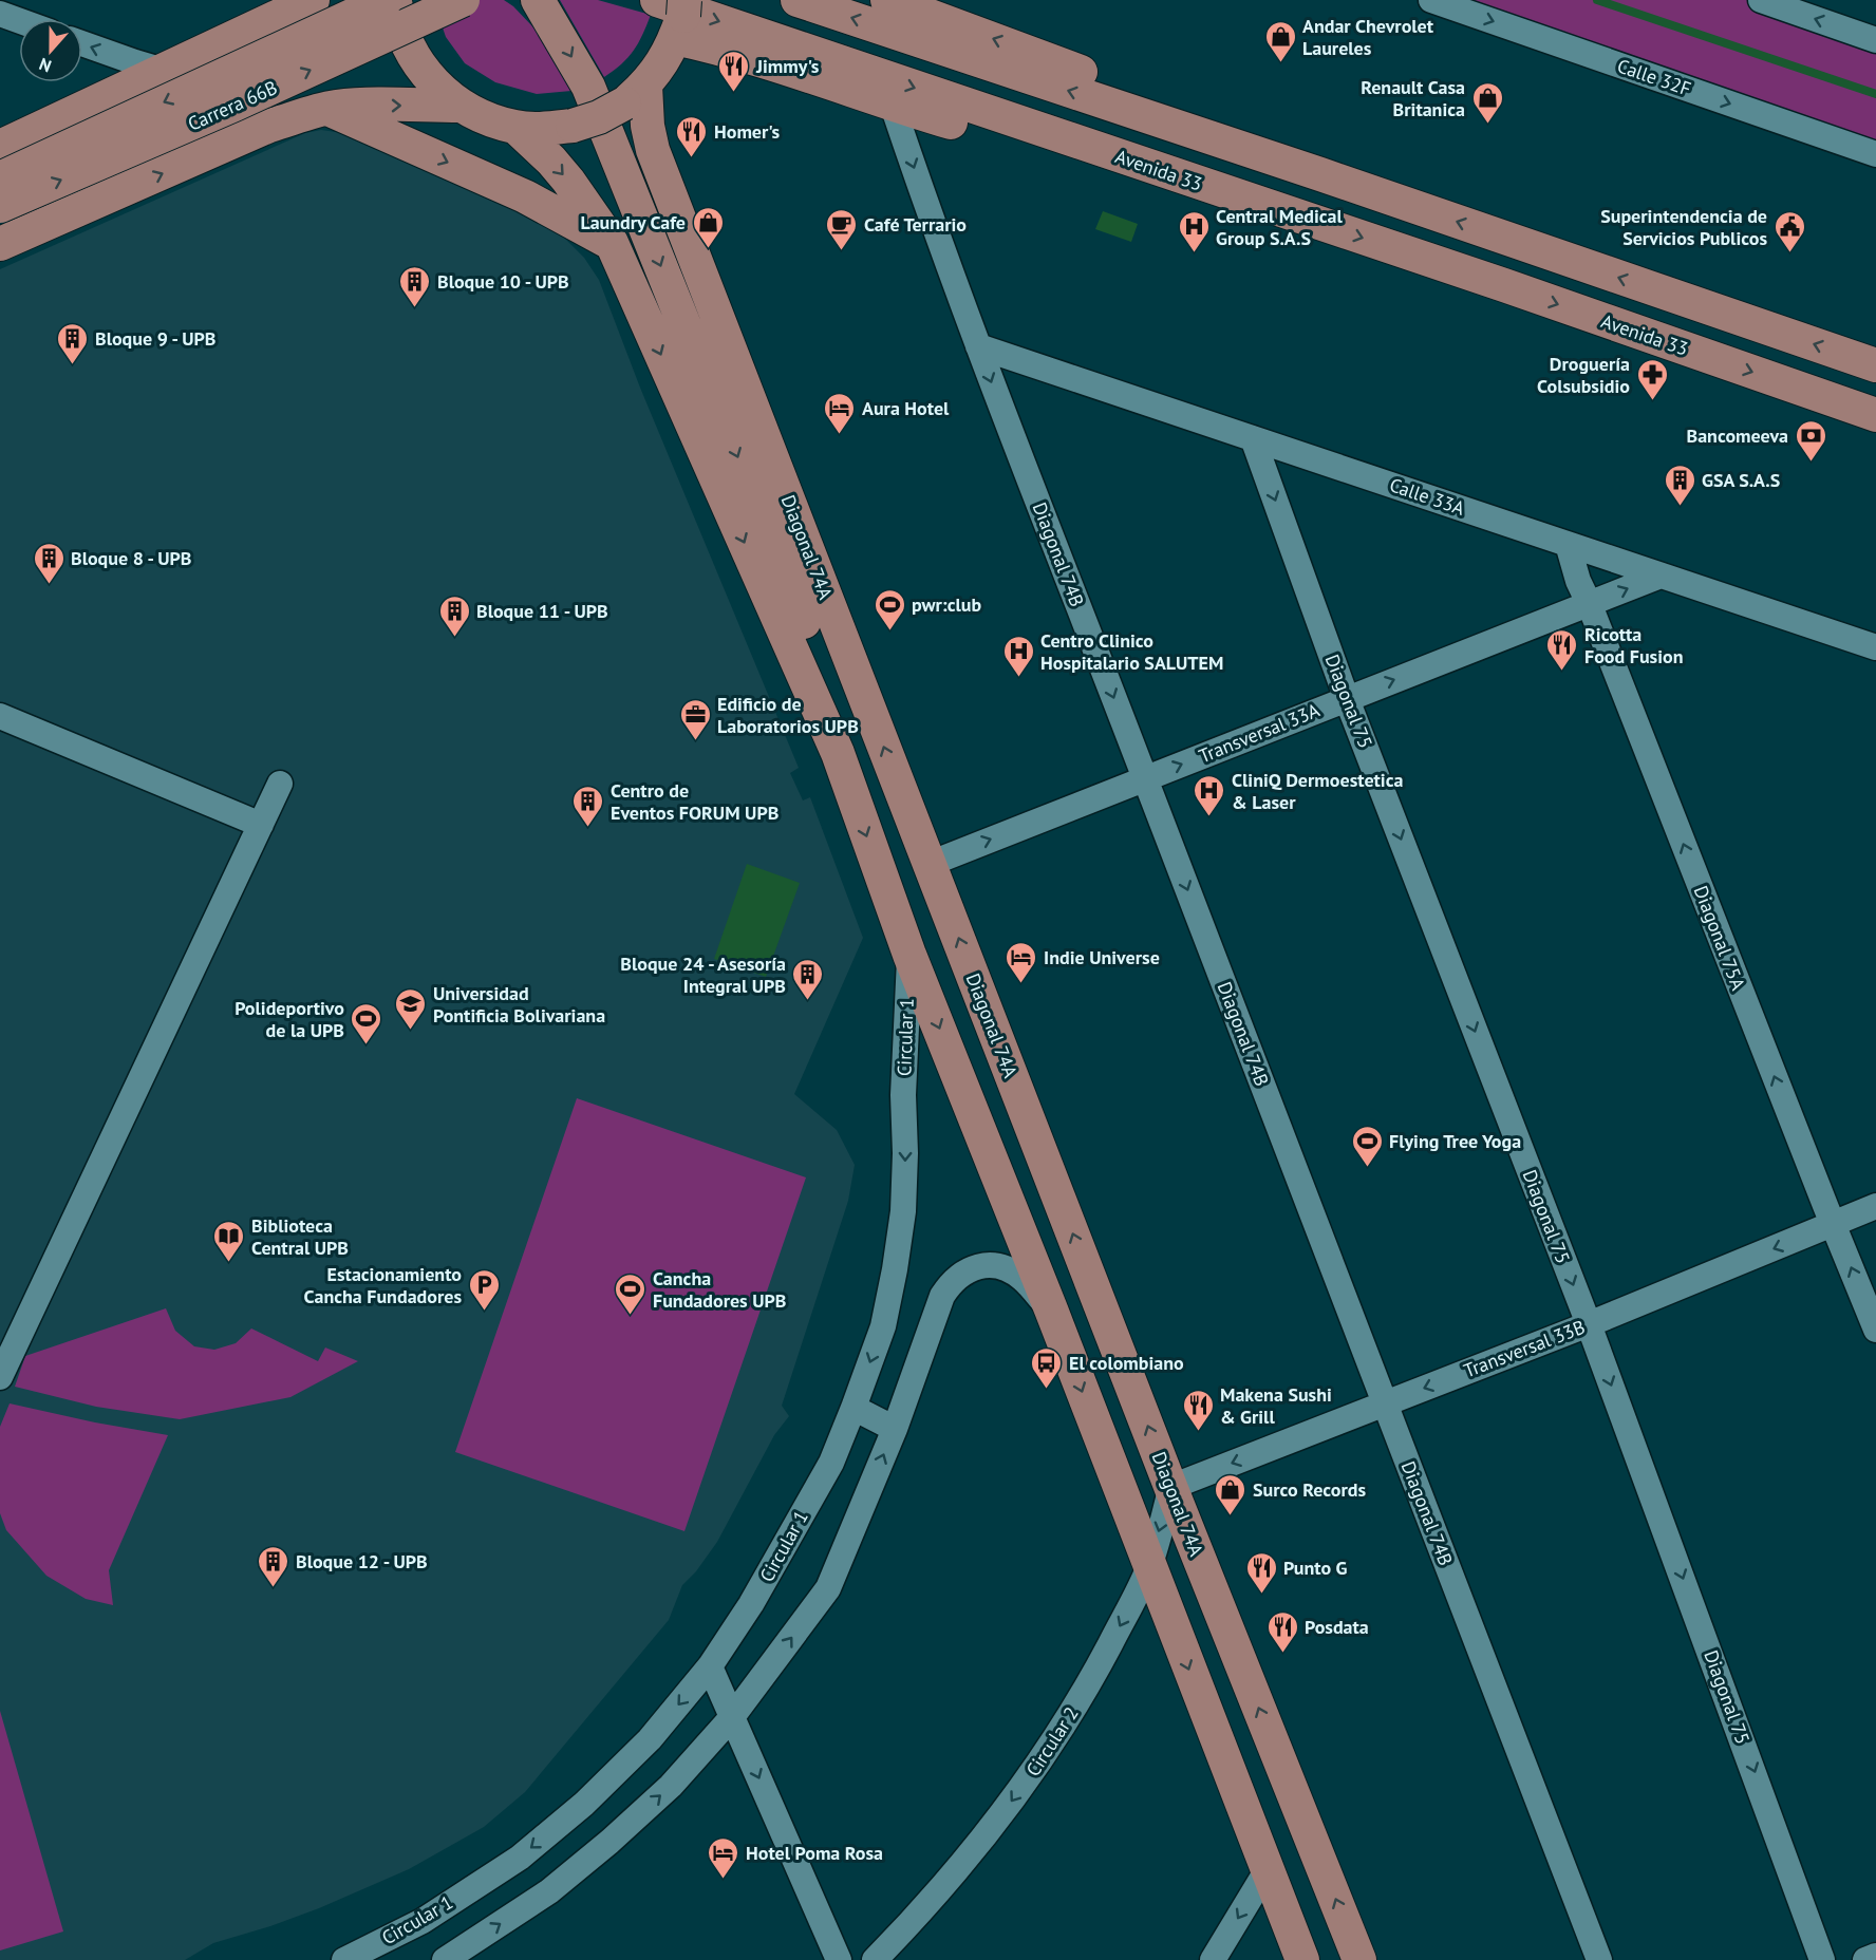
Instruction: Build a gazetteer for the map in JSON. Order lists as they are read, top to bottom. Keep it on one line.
{"streets":{"main road":["Carrera 66B","Avenida 33","Diagonal 74A"],"street":["Calle 32F","Calle 33A","Diagonal 74B","Diagonal 75","Transversal 33A","Diagonal 75A","Circular 1","Transversal 33B","Circular 2"]},"crossings":[["Calle 33A","Diagonal 74B"],["Calle 33A","Diagonal 75"],["Calle 33A","Transversal 33A"],["Calle 33A","Diagonal 75A"],["Diagonal 74A","Transversal 33A"],["Diagonal 74A","Transversal 33B"],["Diagonal 74A","Circular 2"],["Diagonal 74B","Transversal 33A"],["Diagonal 74B","Transversal 33B"],["Diagonal 75","Transversal 33A"],["Diagonal 75","Transversal 33B"],["Transversal 33A","Diagonal 75A"],["Diagonal 75A","Transversal 33B"],["Transversal 33B","Circular 2"]],"one_way":["Calle 32F","Diagonal 74B","Diagonal 75","Transversal 33A","Diagonal 75A","Transversal 33B","Circular 2"],"places":{"shop":["Andar Chevrolet Laureles","Renault Casa Britanica","Laundry Cafe","Surco Records"],"restaurant":["Jimmy's","Homer's","Ricotta Food Fusion","Makena Sushi & Grill","Punto G","Posdata"],"cafe":["Café Terrario"],"hospital":["Central Medical Group S.A.S","Centro Clinico Hospitalario SALUTEM","CliniQ Dermoestetica & Laser"],"public building":["Superintendencia de Servicios Publicos"],"building":["Bloque 10 - UPB","Bloque 9 - UPB","GSA S.A.S","Bloque 8 - UPB","Bloque 11 - UPB","Centro de Eventos FORUM UPB","Bloque 24 - Asesoría Integral UPB","Bloque 12 - UPB"],"pharmacy":["Droguería Colsubsidio"],"hotel":["Aura Hotel","Indie Universe","Hotel Poma Rosa"],"bank":["Bancomeeva"],"sports":["pwr:club","Polideportivo de la UPB","Flying Tree Yoga","Cancha Fundadores UPB"],"office":["Edificio de Laboratorios UPB"],"school or university":["Universidad Pontificia Bolivariana"],"library":["Biblioteca Central UPB"],"parking":["Estacionamiento Cancha Fundadores"],"bus stop":["El colombiano"]},"north":"bottom"}
